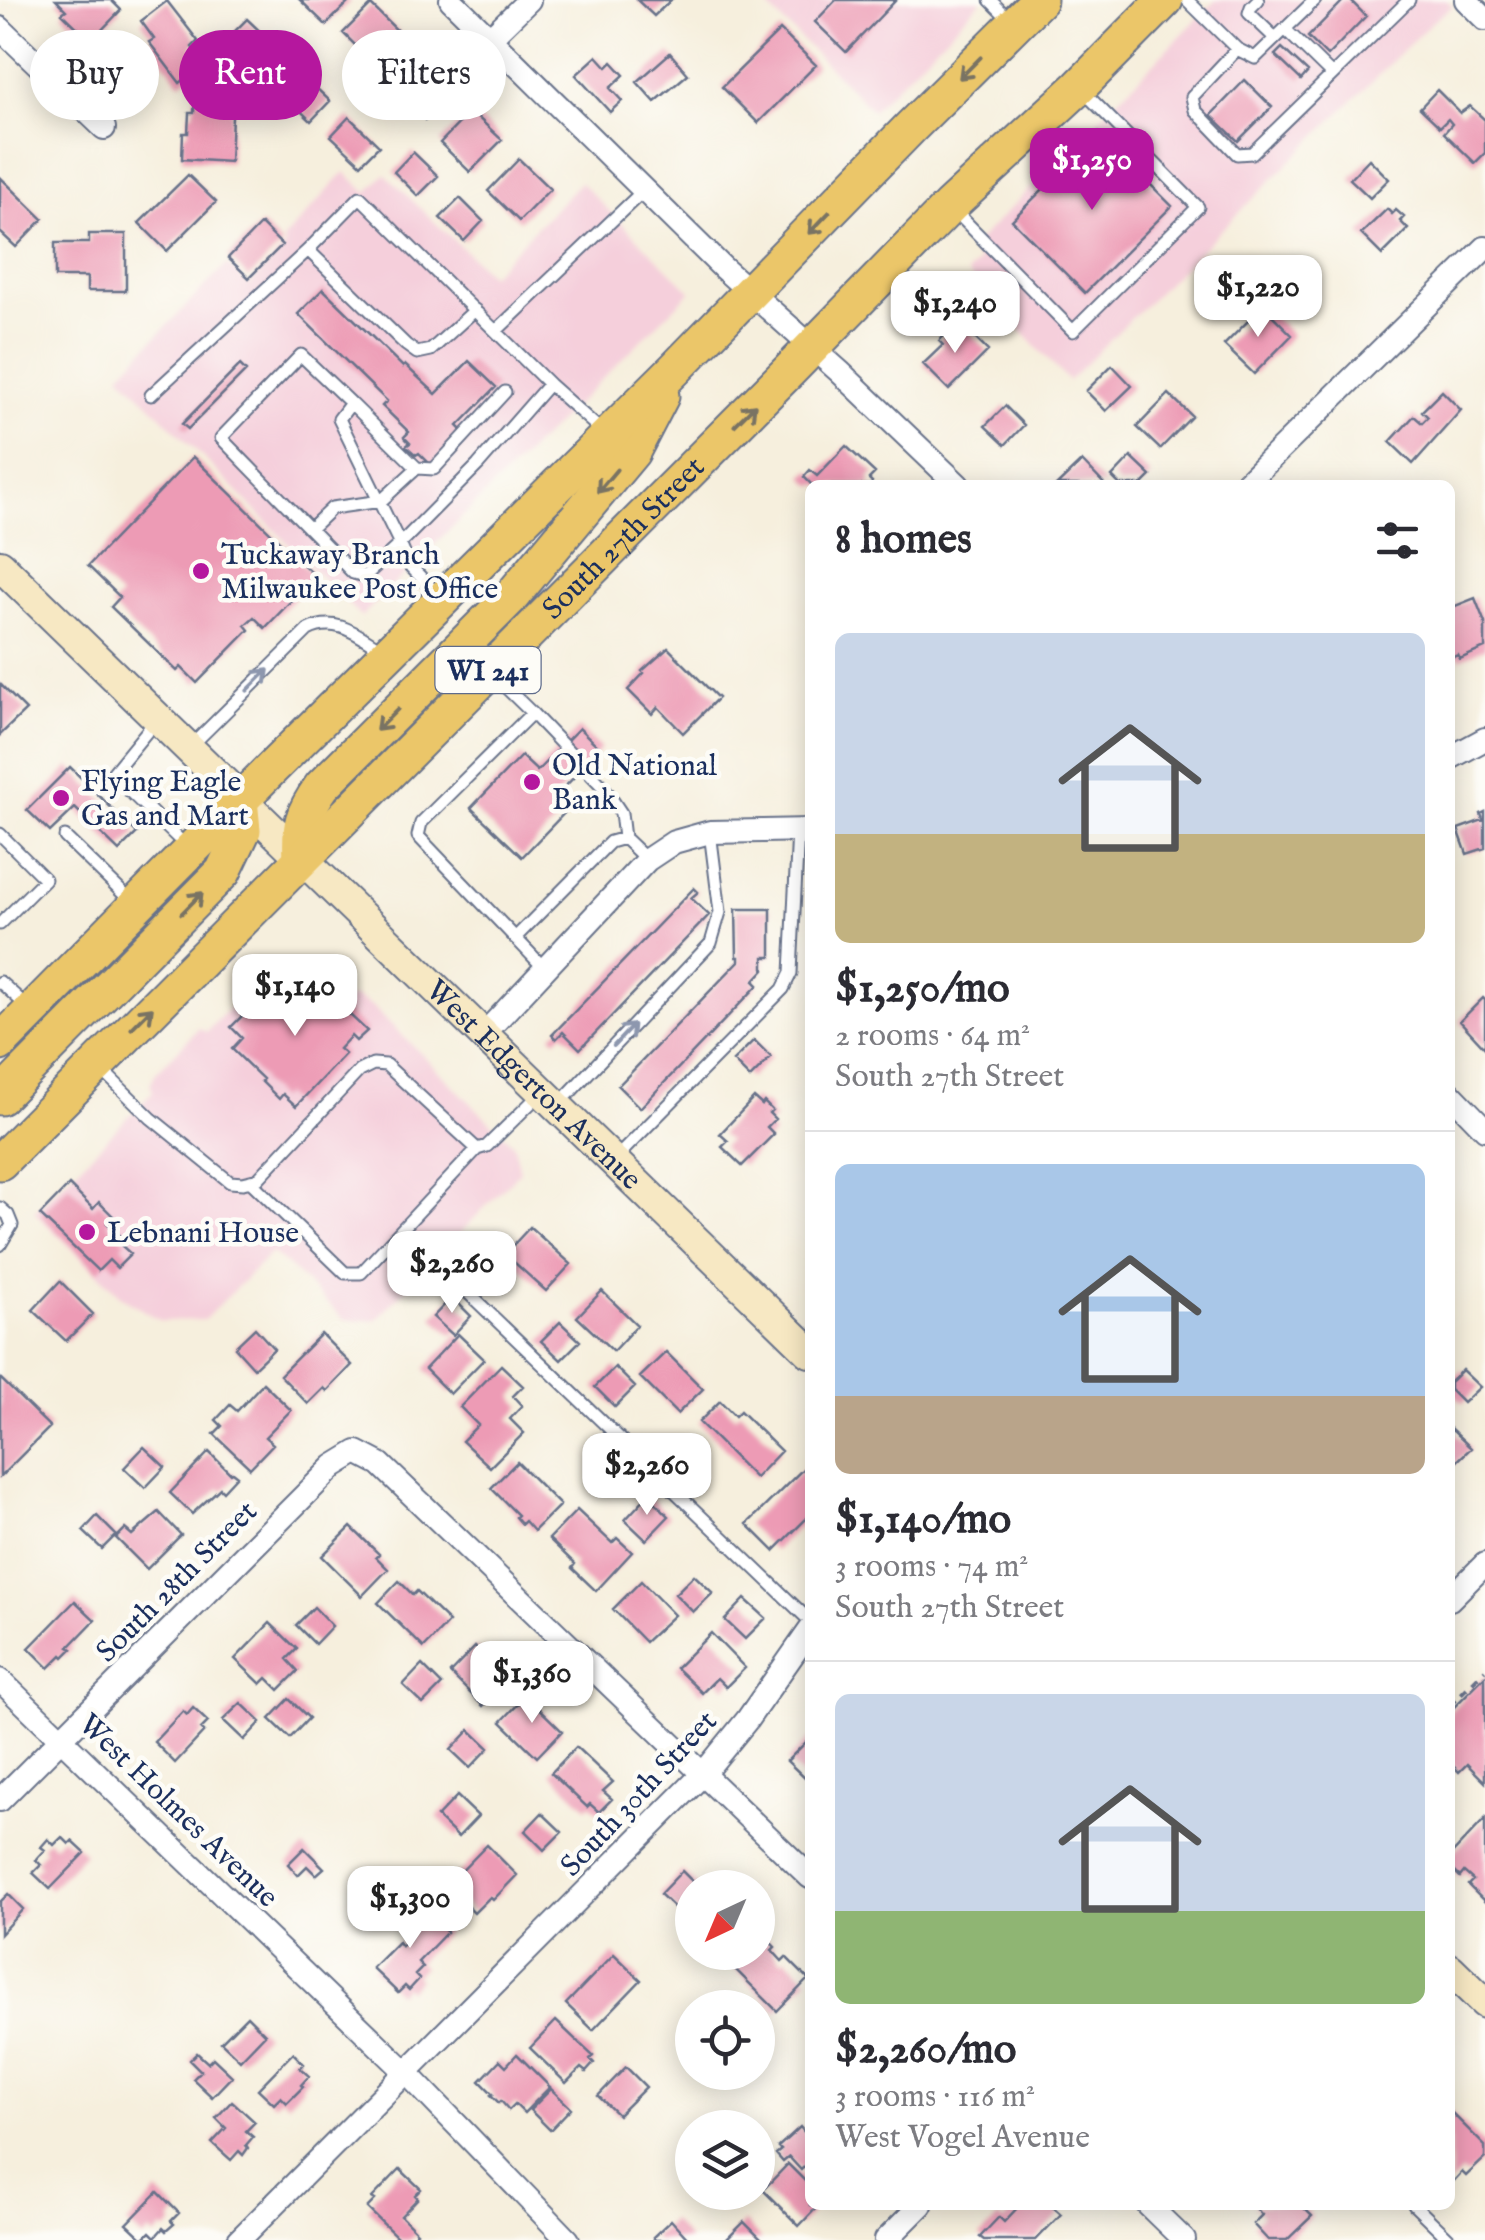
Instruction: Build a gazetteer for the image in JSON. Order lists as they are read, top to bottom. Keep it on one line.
{"streets":{"main road":["South 27th Street","WI 241"],"street":["West Edgerton Avenue","South 28th Street","South 30th Street","West Holmes Avenue"]},"crossings":[["South 27th Street","West Edgerton Avenue"],["WI 241","West Edgerton Avenue"],["South 28th Street","South 30th Street"],["South 28th Street","West Holmes Avenue"],["South 30th Street","West Holmes Avenue"]],"places":["Tuckaway Branch Milwaukee Post Office","Old National Bank","Flying Eagle Gas and Mart","Lebnani House"],"north":"bottom left","page":{"chip":["Buy","Rent","Filters"],"price":["$1,250","$1,220","$1,240","$1,140","$2,260","$2,260","$1,360","$1,300"],"heading":"8 homes","list":[{"name":"$1,250/mo","note":"2 rooms · 64 m² · South 27th Street"},{"name":"$1,140/mo","note":"3 rooms · 74 m² · South 27th Street"},{"name":"$2,260/mo","note":"3 rooms · 116 m² · West Vogel Avenue"}]}}
